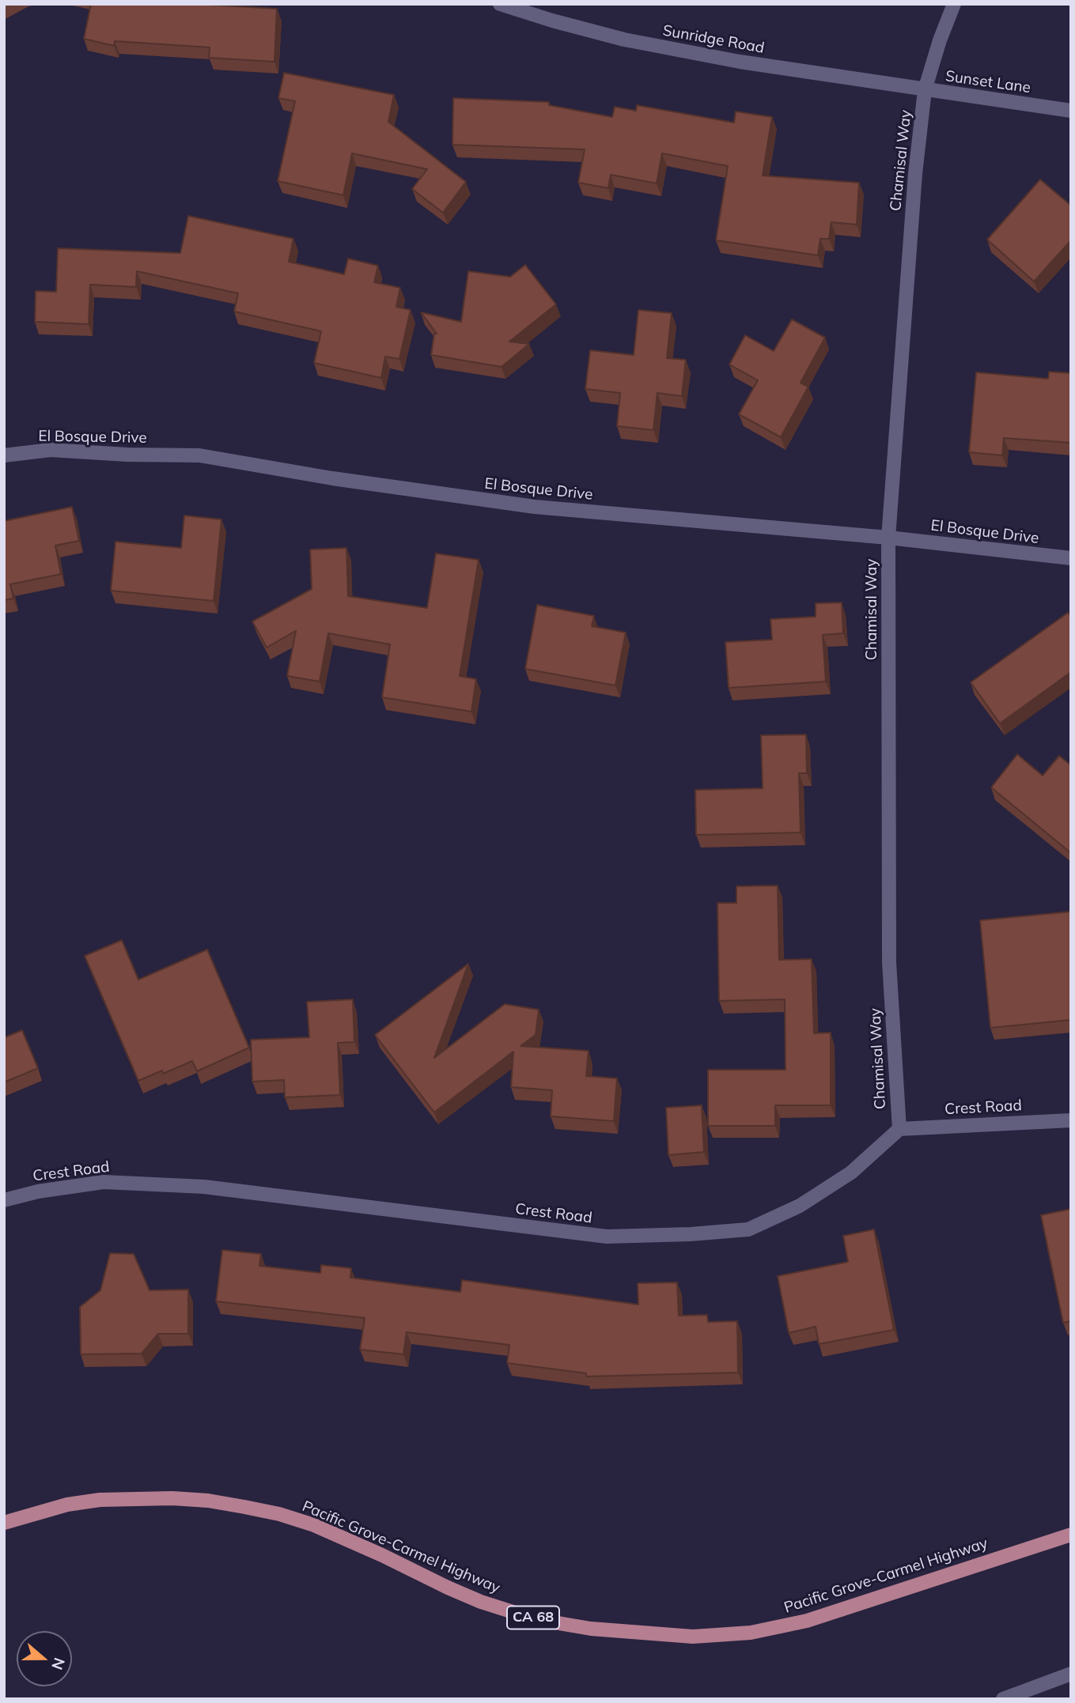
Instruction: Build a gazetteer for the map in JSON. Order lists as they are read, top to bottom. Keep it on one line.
{"streets":{"main road":["Pacific Grove-Carmel Highway","CA 68"],"street":["Sunridge Road","Sunset Lane","Chamisal Way","El Bosque Drive","Crest Road"]},"crossings":[["Sunridge Road","Sunset Lane"],["Sunridge Road","Chamisal Way"],["Sunset Lane","Chamisal Way"],["Chamisal Way","El Bosque Drive"],["Chamisal Way","Crest Road"]],"north":"right"}
